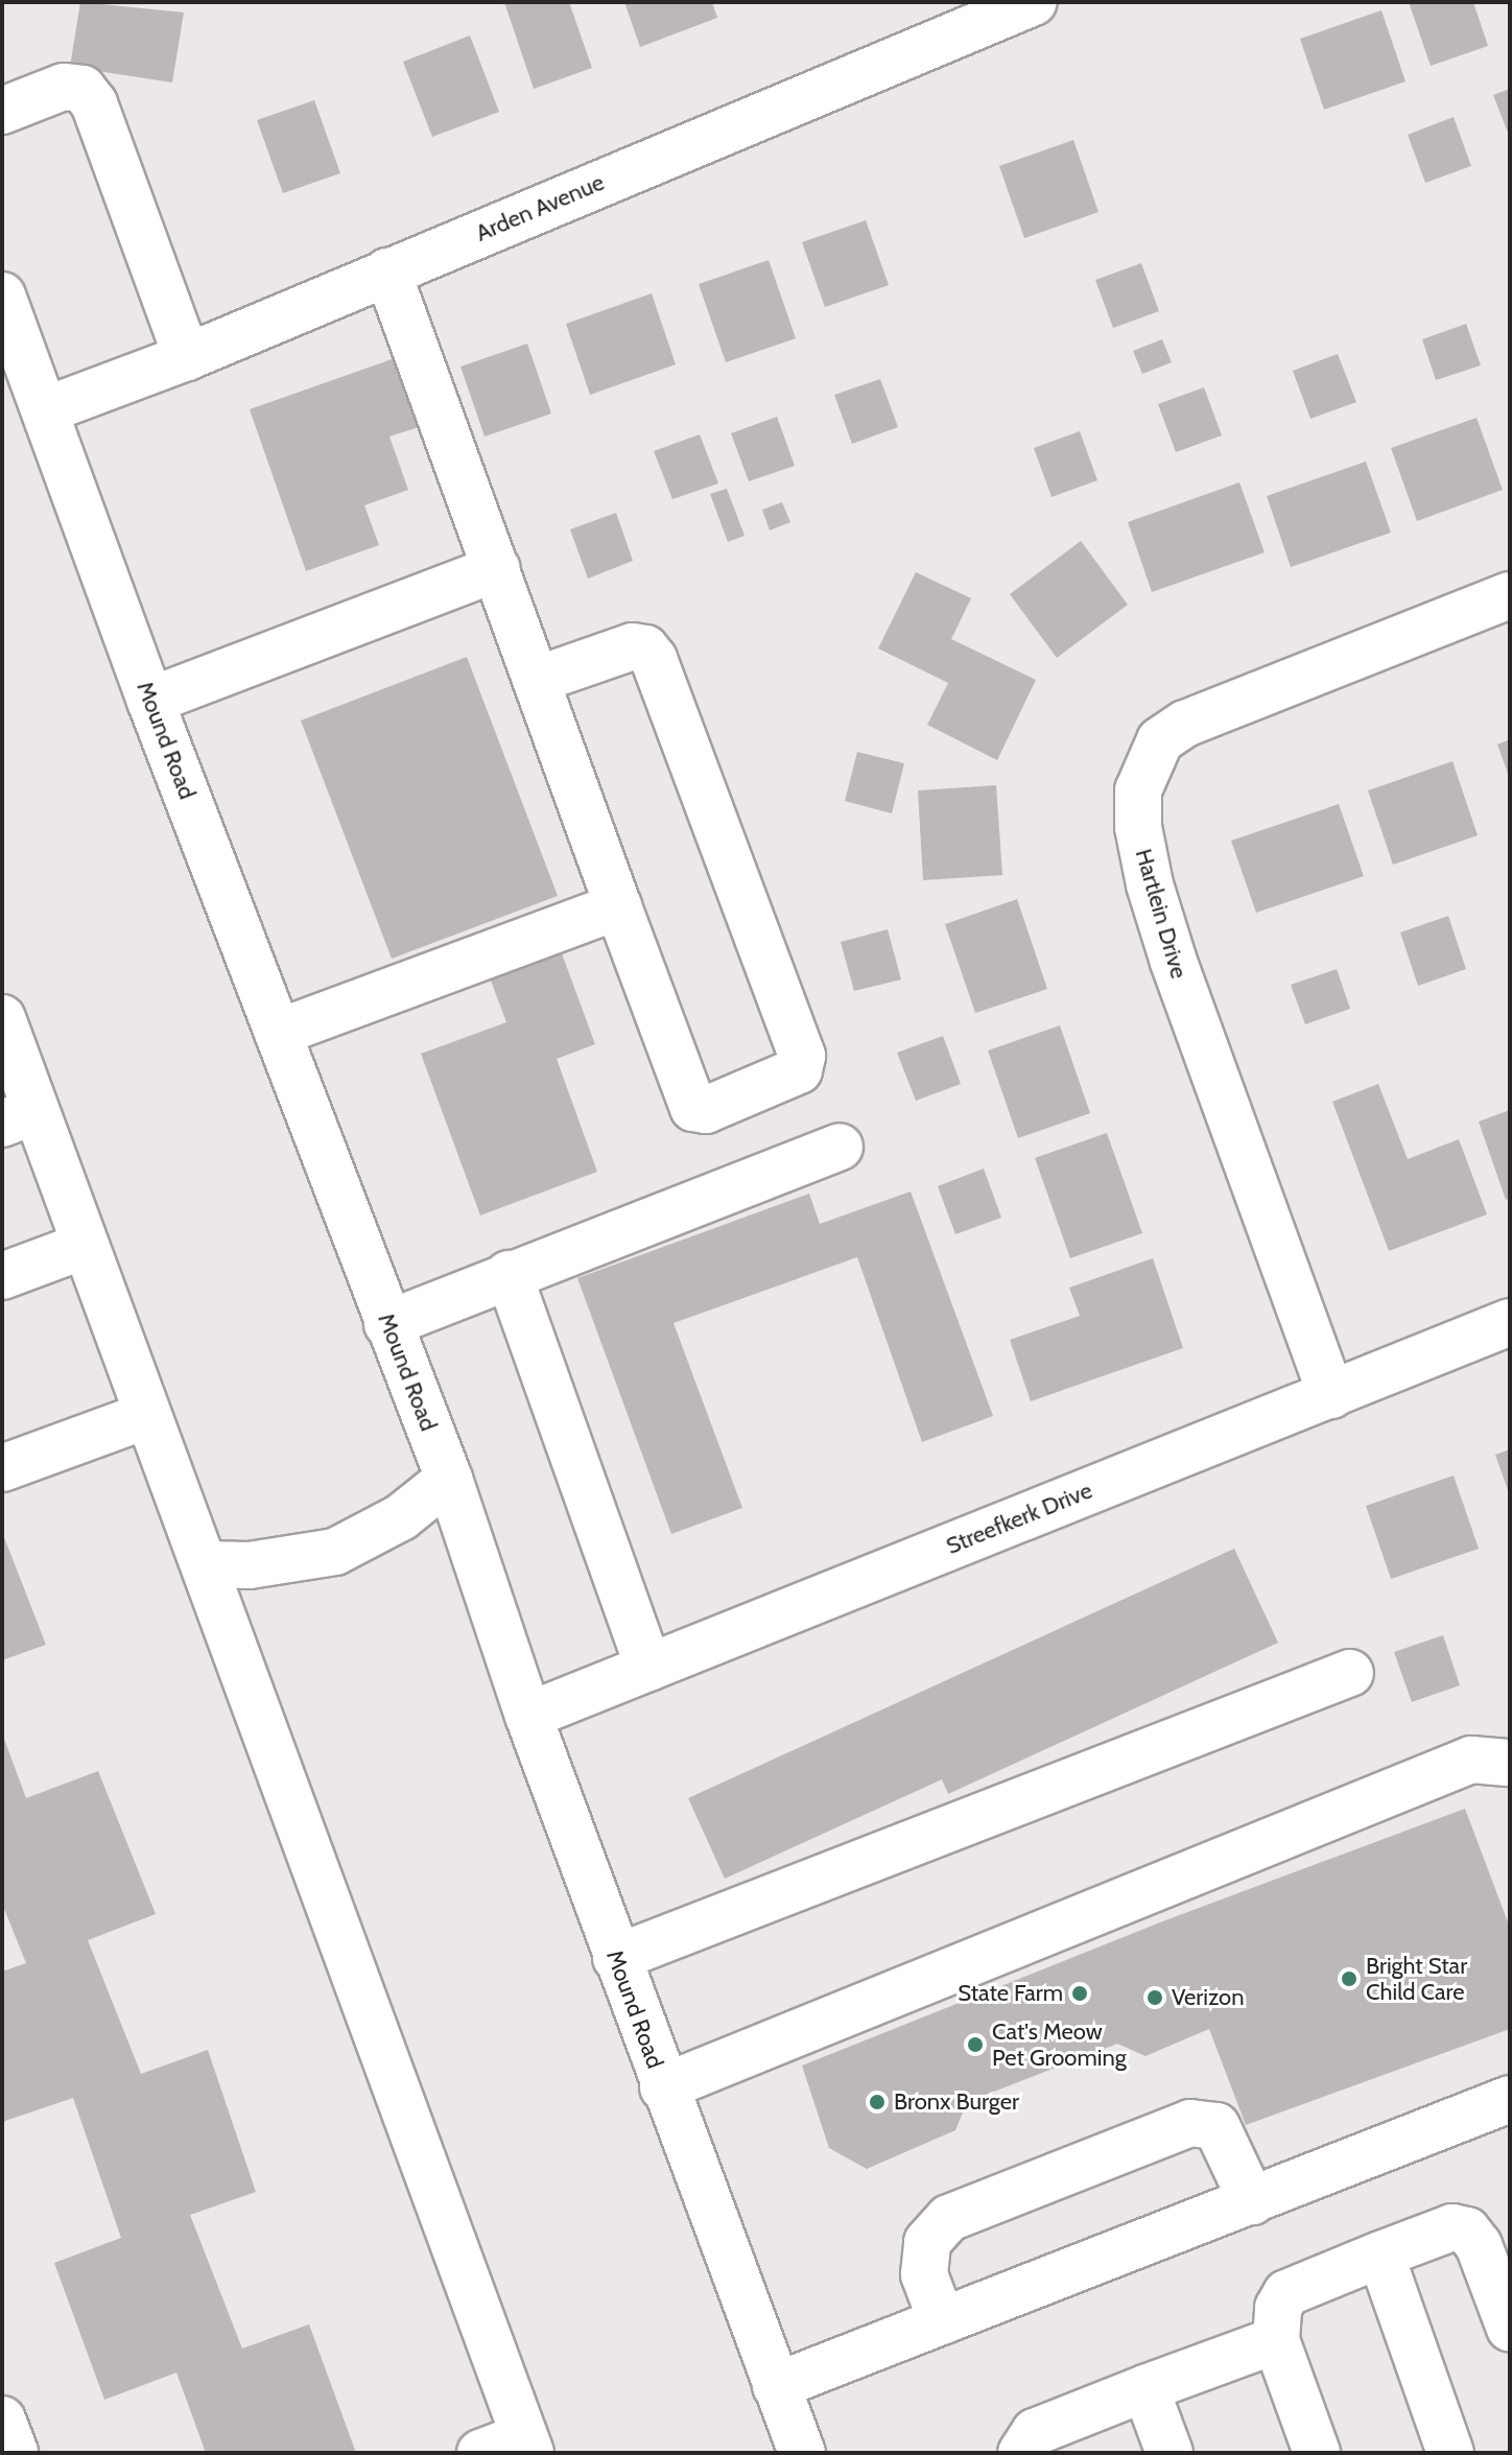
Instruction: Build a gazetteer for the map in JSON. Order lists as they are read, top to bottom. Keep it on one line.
{"streets":{"main road":["Arden Avenue","Mound Road","Hartlein Drive","Streefkerk Drive"]},"crossings":[["Arden Avenue","Mound Road"],["Mound Road","Streefkerk Drive"],["Hartlein Drive","Streefkerk Drive"]],"places":["Bright Star Child Care","State Farm","Verizon","Cat's Meow Pet Grooming","Bronx Burger"]}
